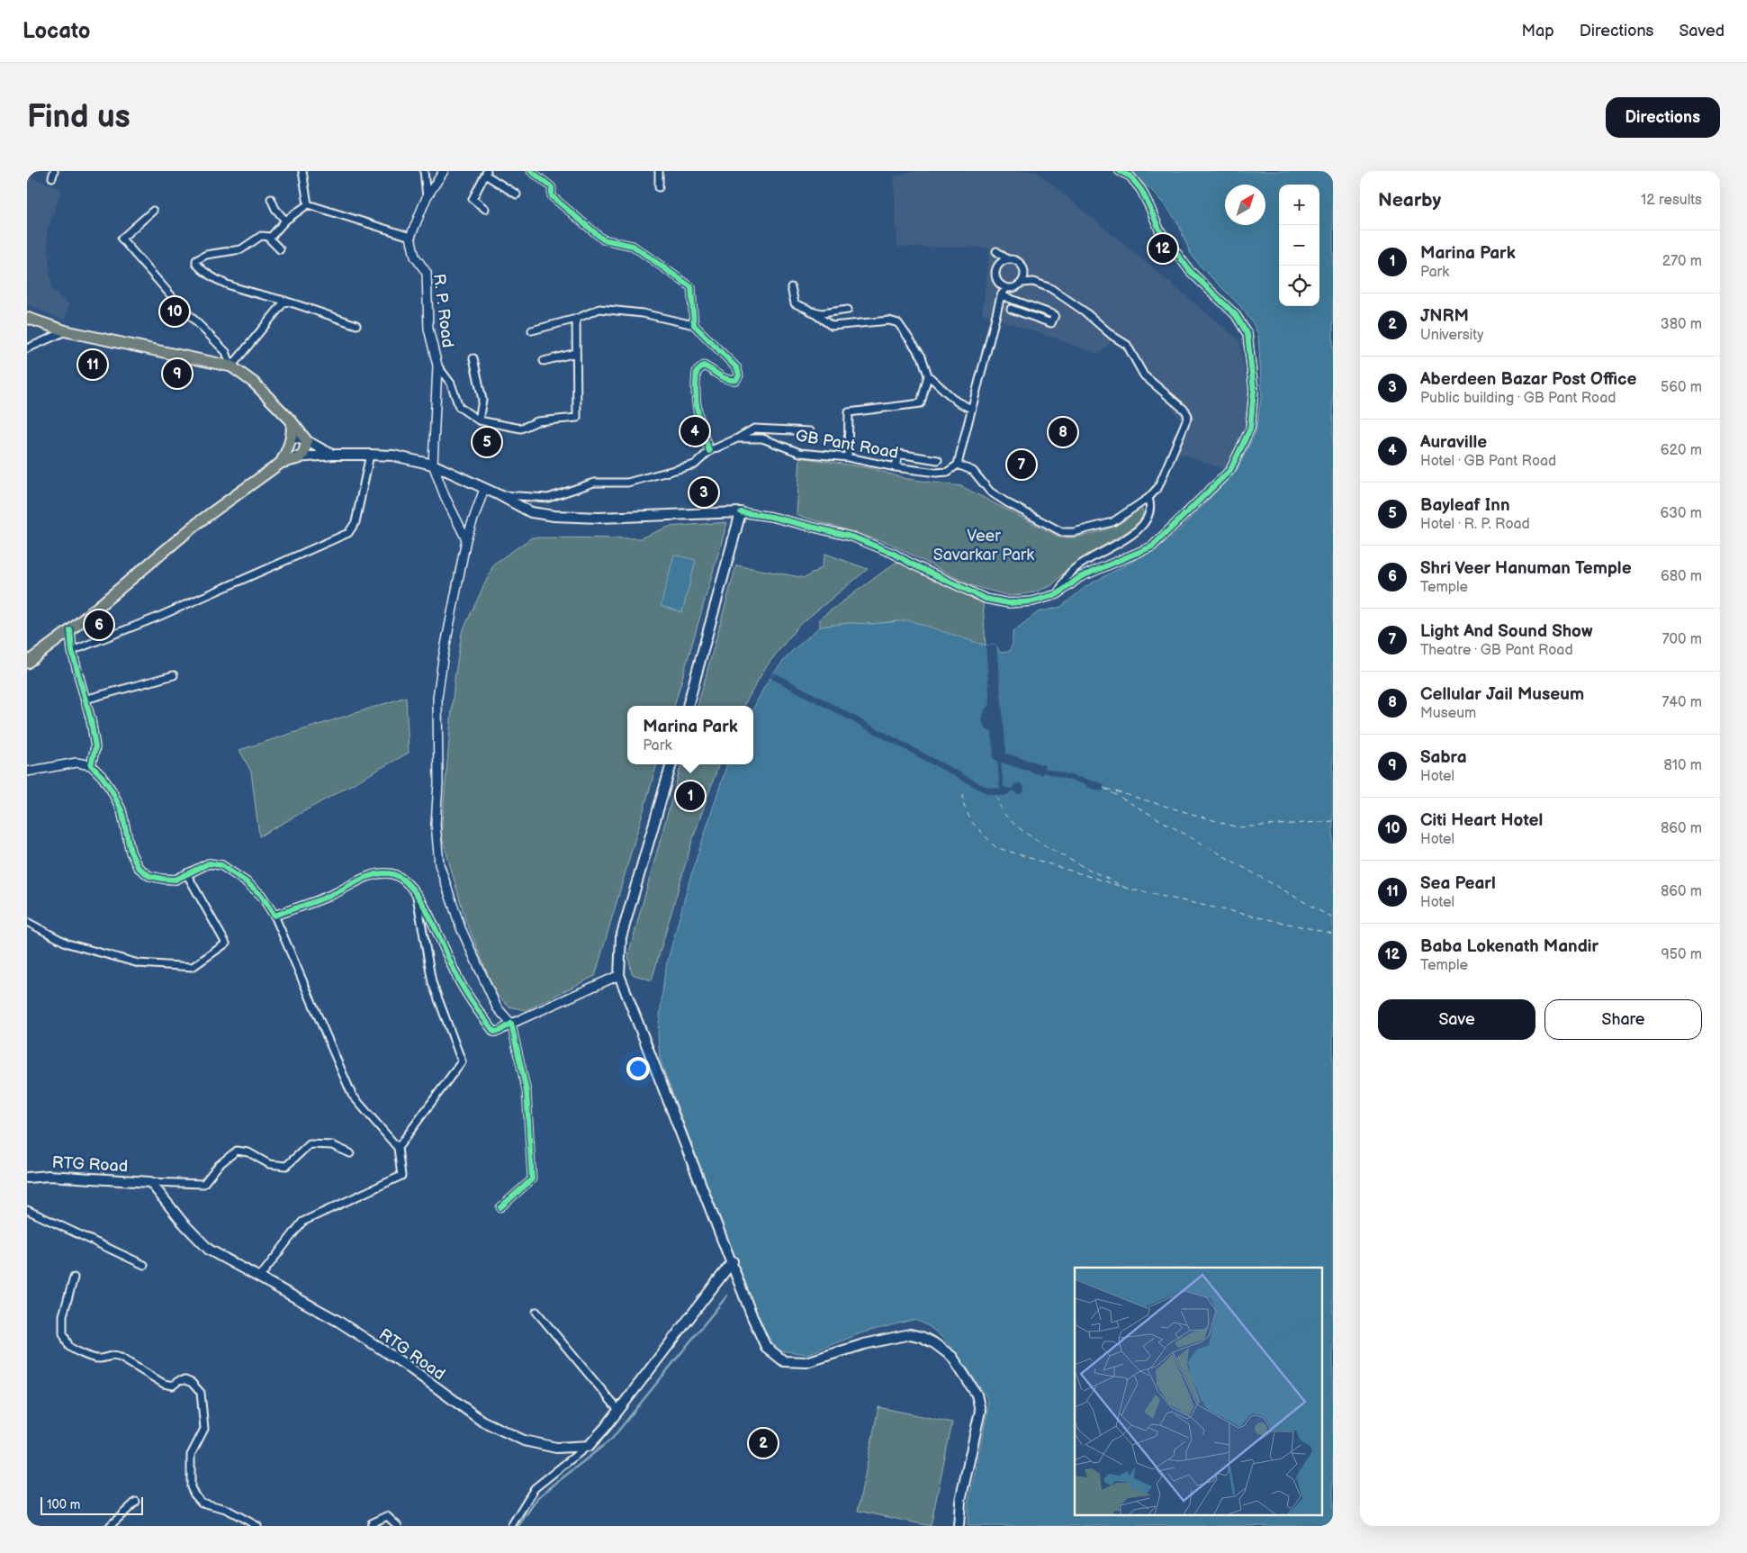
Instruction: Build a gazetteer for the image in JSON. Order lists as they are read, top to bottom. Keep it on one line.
{"streets":{"main road":["RTG Road"],"street":["R. P. Road","GB Pant Road"]},"parks":["Veer Savarkar Park"],"scale_bar":"100 m","north":"top right","page":{"header":"Locato","nav":["Map","Directions","Saved"],"buttons":["Directions",["Save","Share"]],"title":"Find us","heading":["Nearby","12 results"],"map_buttons":["+","−"],"list":[{"mark":"1","name":"Marina Park","note":"Park","value":"270 m"},{"mark":"2","name":"JNRM","note":"University","value":"380 m"},{"mark":"3","name":"Aberdeen Bazar Post Office","note":"Public building · GB Pant Road","value":"560 m"},{"mark":"4","name":"Auraville","note":"Hotel · GB Pant Road","value":"620 m"},{"mark":"5","name":"Bayleaf Inn","note":"Hotel · R. P. Road","value":"630 m"},{"mark":"6","name":"Shri Veer Hanuman Temple","note":"Temple","value":"680 m"},{"mark":"7","name":"Light And Sound Show","note":"Theatre · GB Pant Road","value":"700 m"},{"mark":"8","name":"Cellular Jail Museum","note":"Museum","value":"740 m"},{"mark":"9","name":"Sabra","note":"Hotel","value":"810 m"},{"mark":"10","name":"Citi Heart Hotel","note":"Hotel","value":"860 m"},{"mark":"11","name":"Sea Pearl","note":"Hotel","value":"860 m"},{"mark":"12","name":"Baba Lokenath Mandir","note":"Temple","value":"950 m"}],"pins":["12","10","11","9","4","8","5","7","3","6","1","2"],"popup":["Marina Park","Park"],"scale":"100 m"}}
